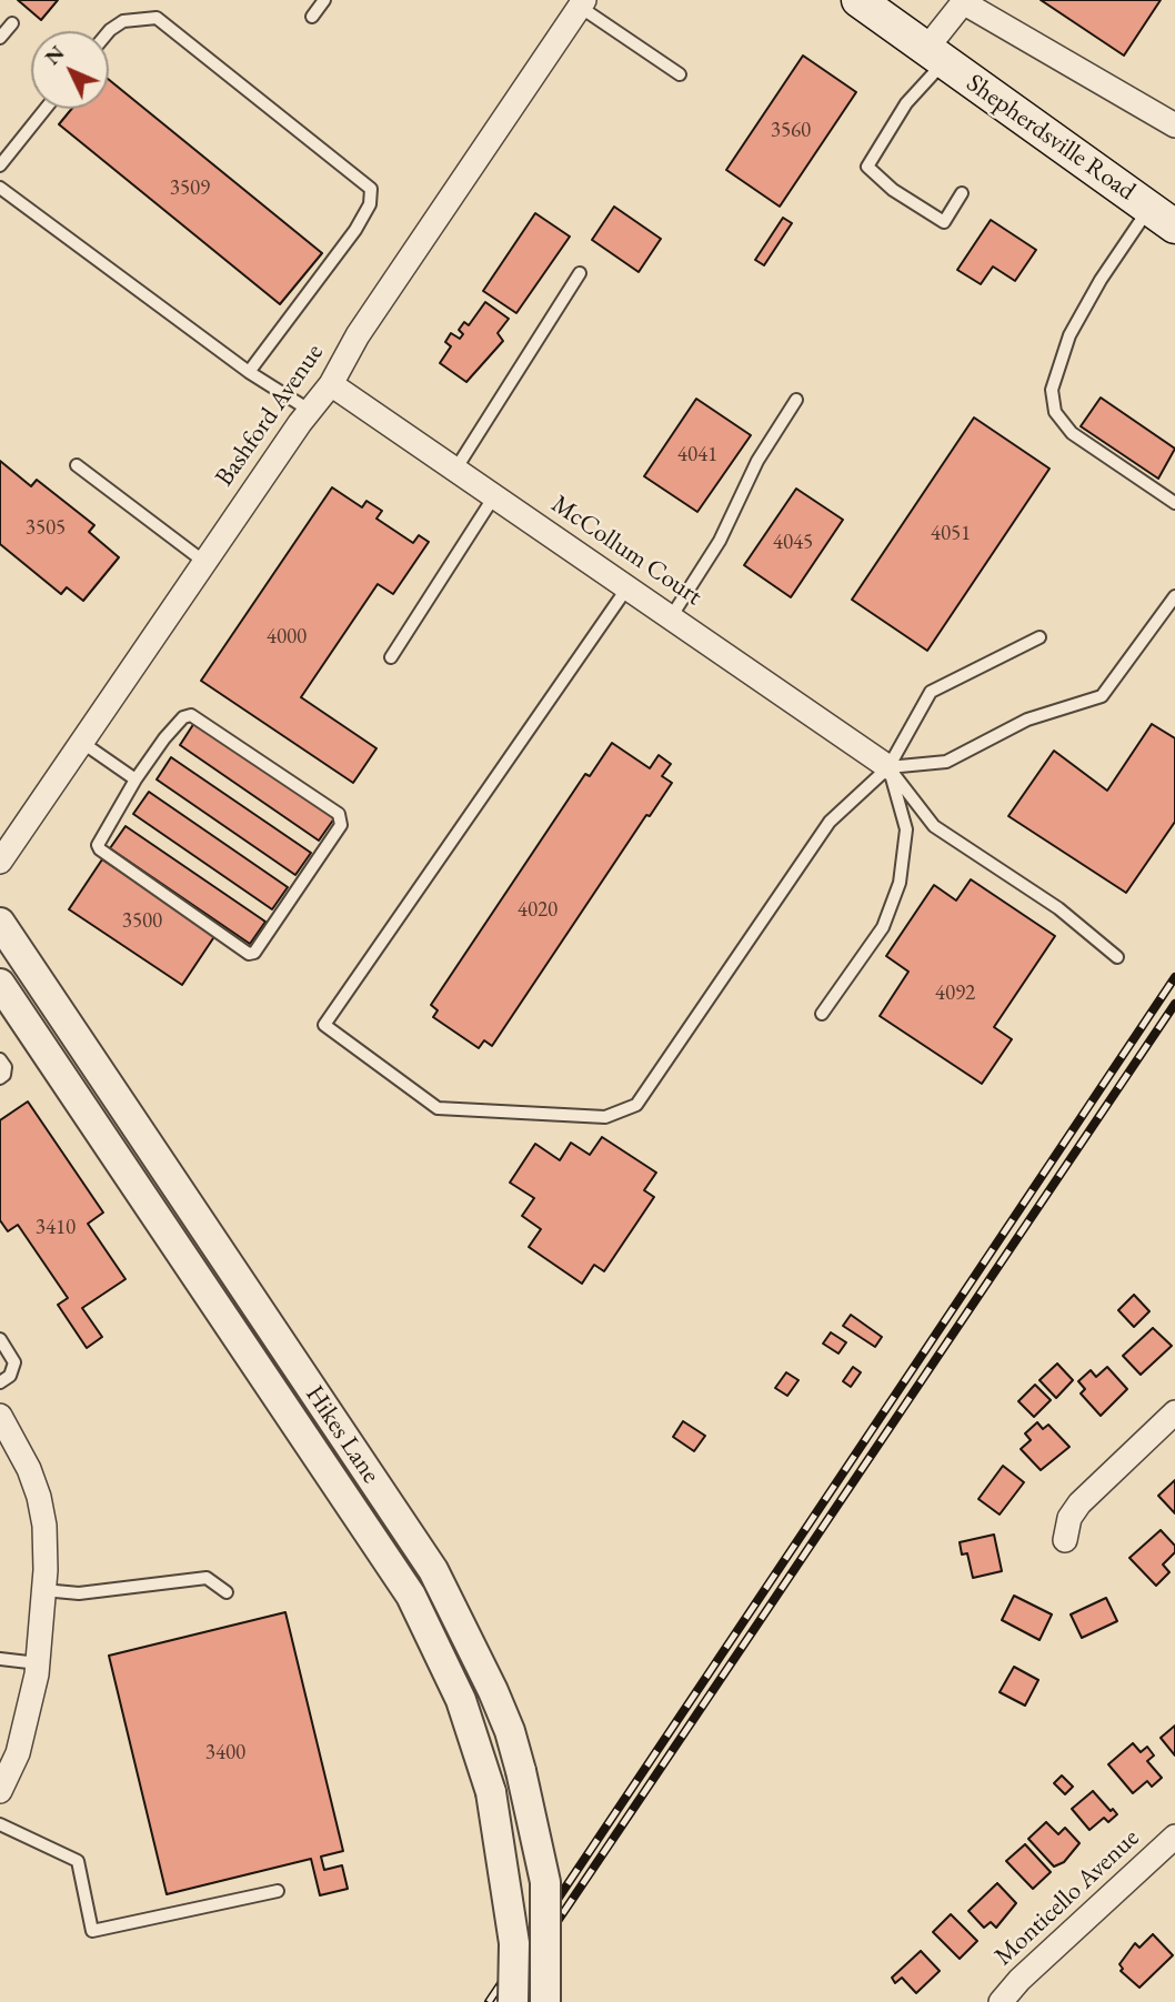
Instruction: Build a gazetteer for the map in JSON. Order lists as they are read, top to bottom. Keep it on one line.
{"streets":{"main road":["Shepherdsville Road"],"street":["Bashford Avenue","McCollum Court","Hikes Lane","Monticello Avenue"]},"crossings":[["Bashford Avenue","McCollum Court"]],"house_numbers":["3560","3509","4041","3505","4051","4045","4000","4020","3500","4092","3410","3400"],"north":"top left"}
